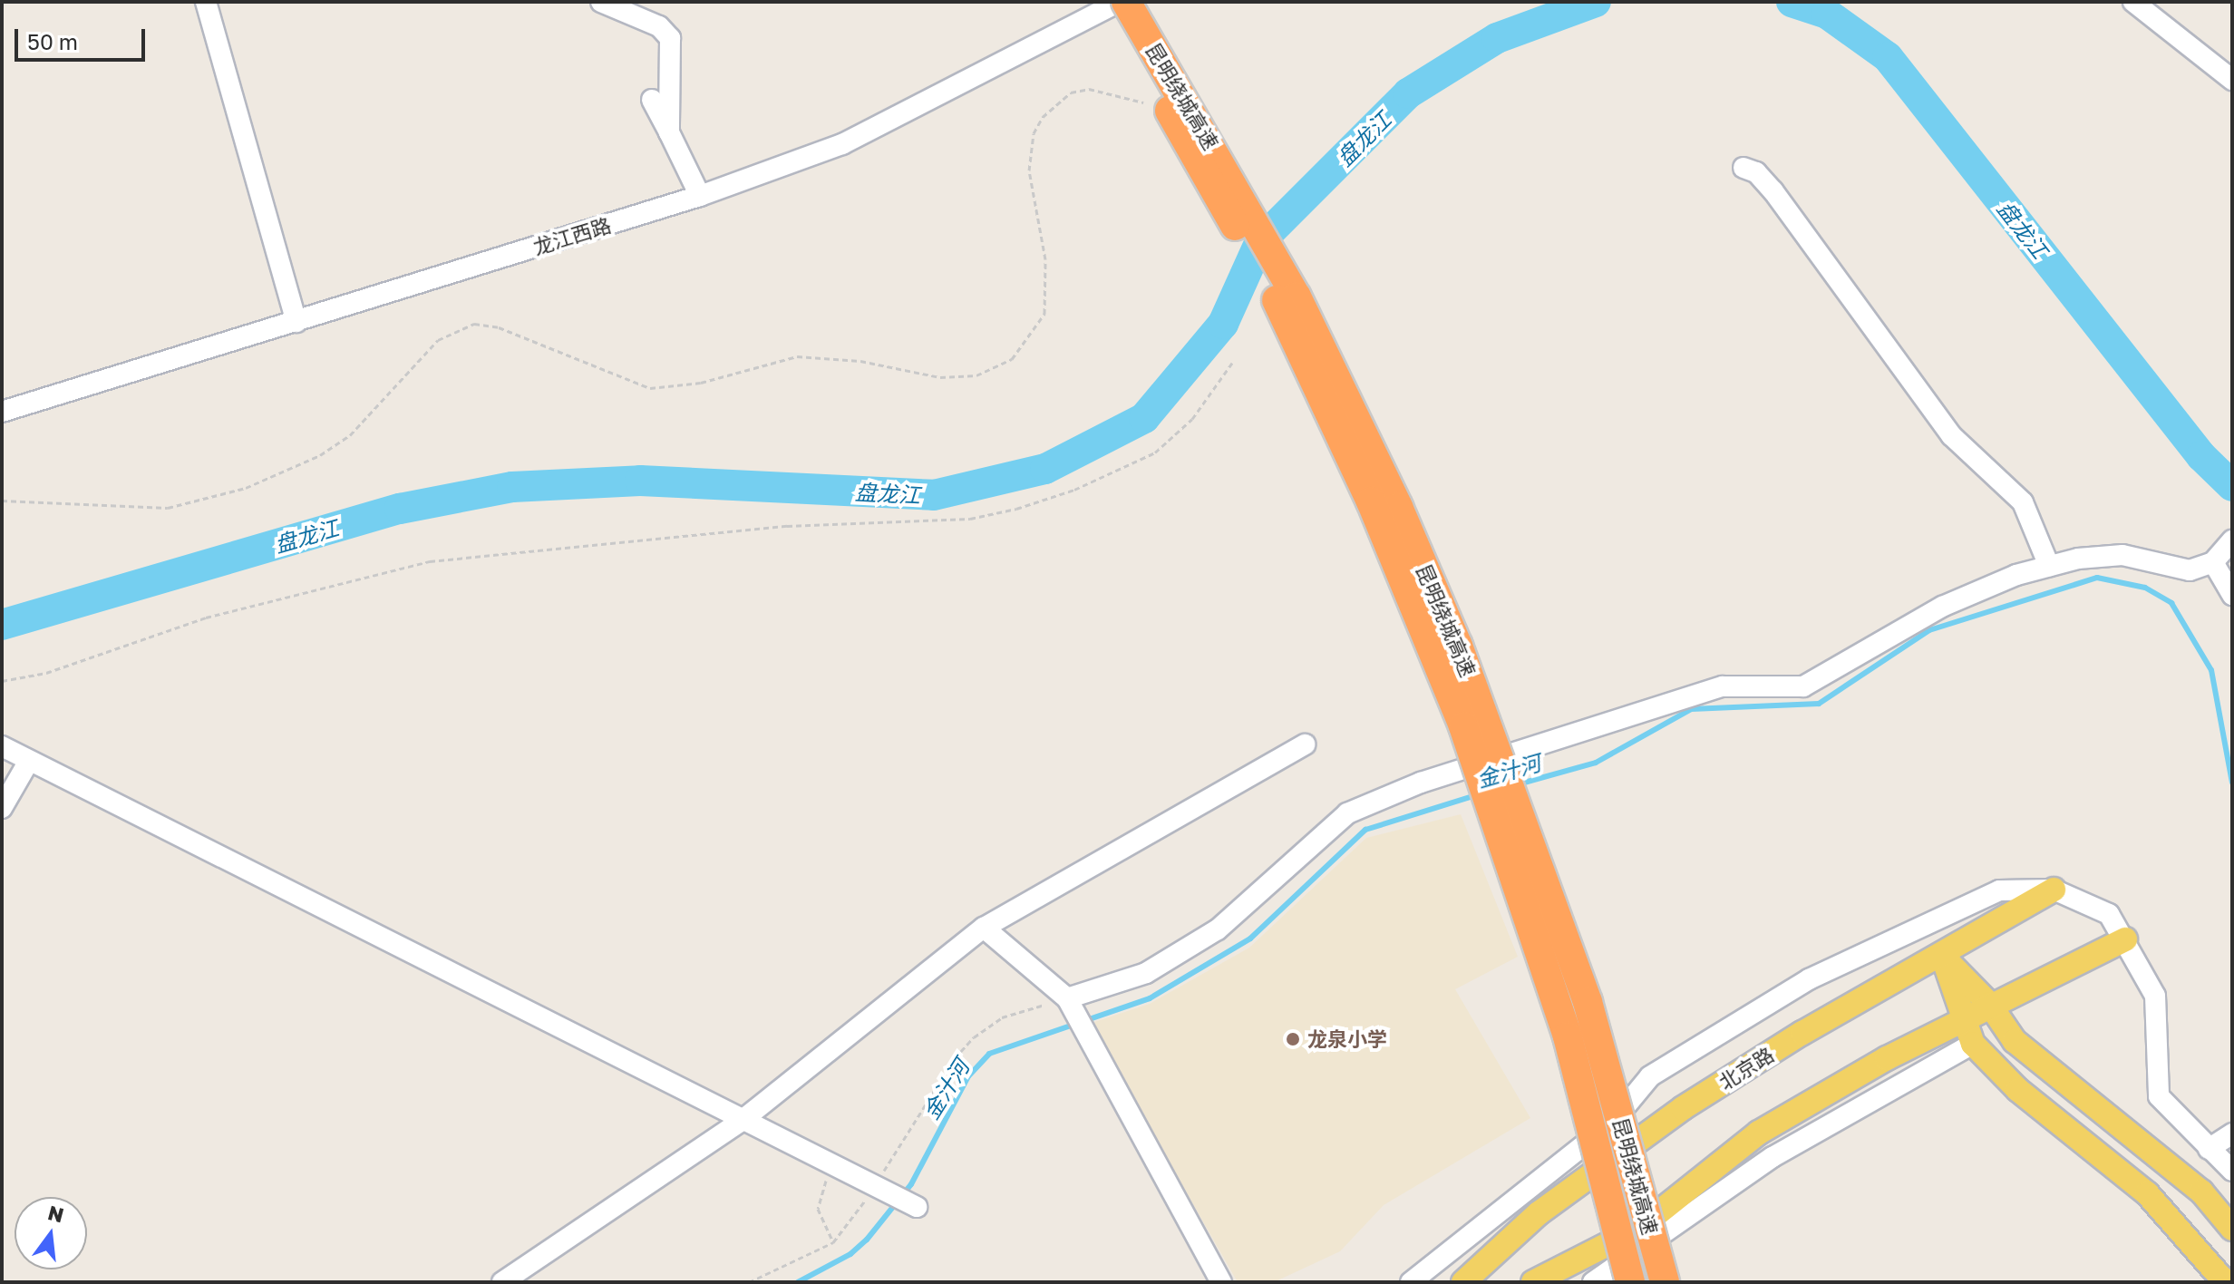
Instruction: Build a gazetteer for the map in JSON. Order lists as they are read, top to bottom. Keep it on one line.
{"streets":{"highway":["昆明绕城高速"],"main road":["北京路"],"street":["龙江西路"]},"water":["盘龙江","金汁河"],"places":["龙泉小学"],"scale_bar":"50 m","north":"top"}
